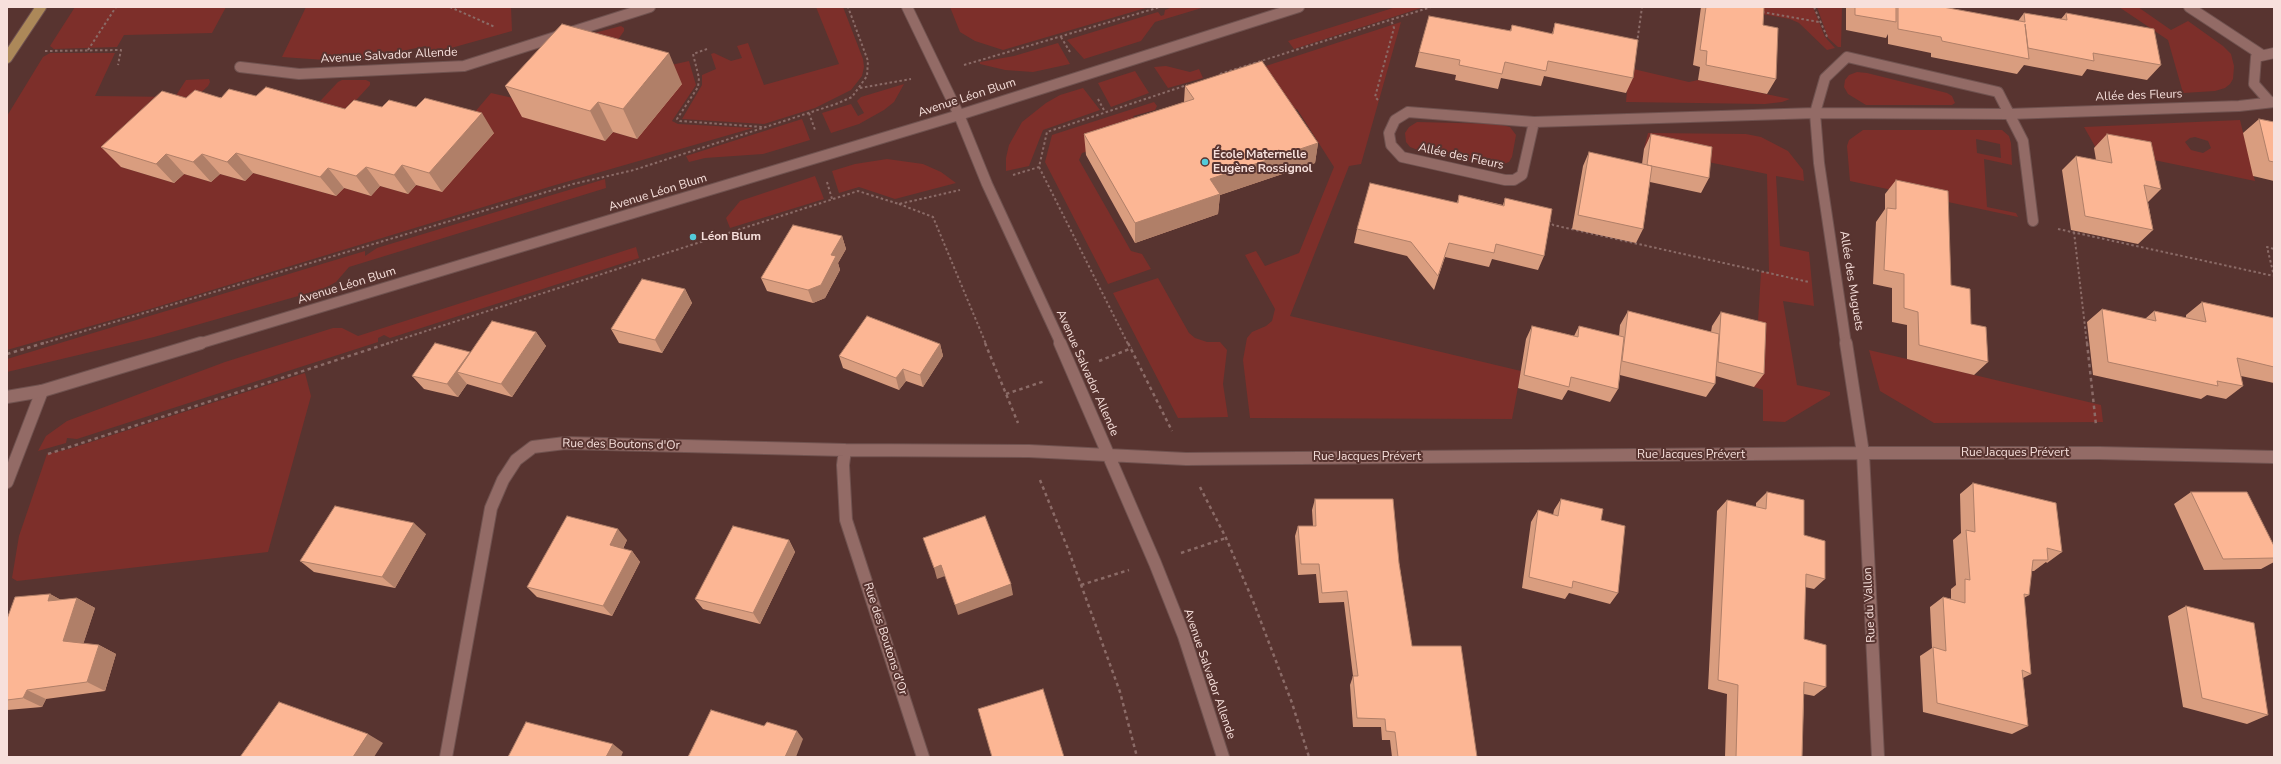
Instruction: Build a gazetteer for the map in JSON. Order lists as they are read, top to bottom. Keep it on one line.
{"streets":{"street":["Avenue Salvador Allende","Allée des Fleurs","Avenue Léon Blum","Allée des Muguets","Rue des Boutons d'Or","Rue Jacques Prévert","Rue du Vallon"]},"crossings":[["Avenue Salvador Allende","Avenue Léon Blum"],["Avenue Salvador Allende","Rue des Boutons d'Or"],["Avenue Salvador Allende","Rue Jacques Prévert"],["Allée des Fleurs","Allée des Muguets"],["Allée des Muguets","Rue Jacques Prévert"],["Allée des Muguets","Rue du Vallon"],["Rue des Boutons d'Or","Rue Jacques Prévert"],["Rue Jacques Prévert","Rue du Vallon"]],"places":["École Maternelle Eugène Rossignol","Léon Blum"]}
